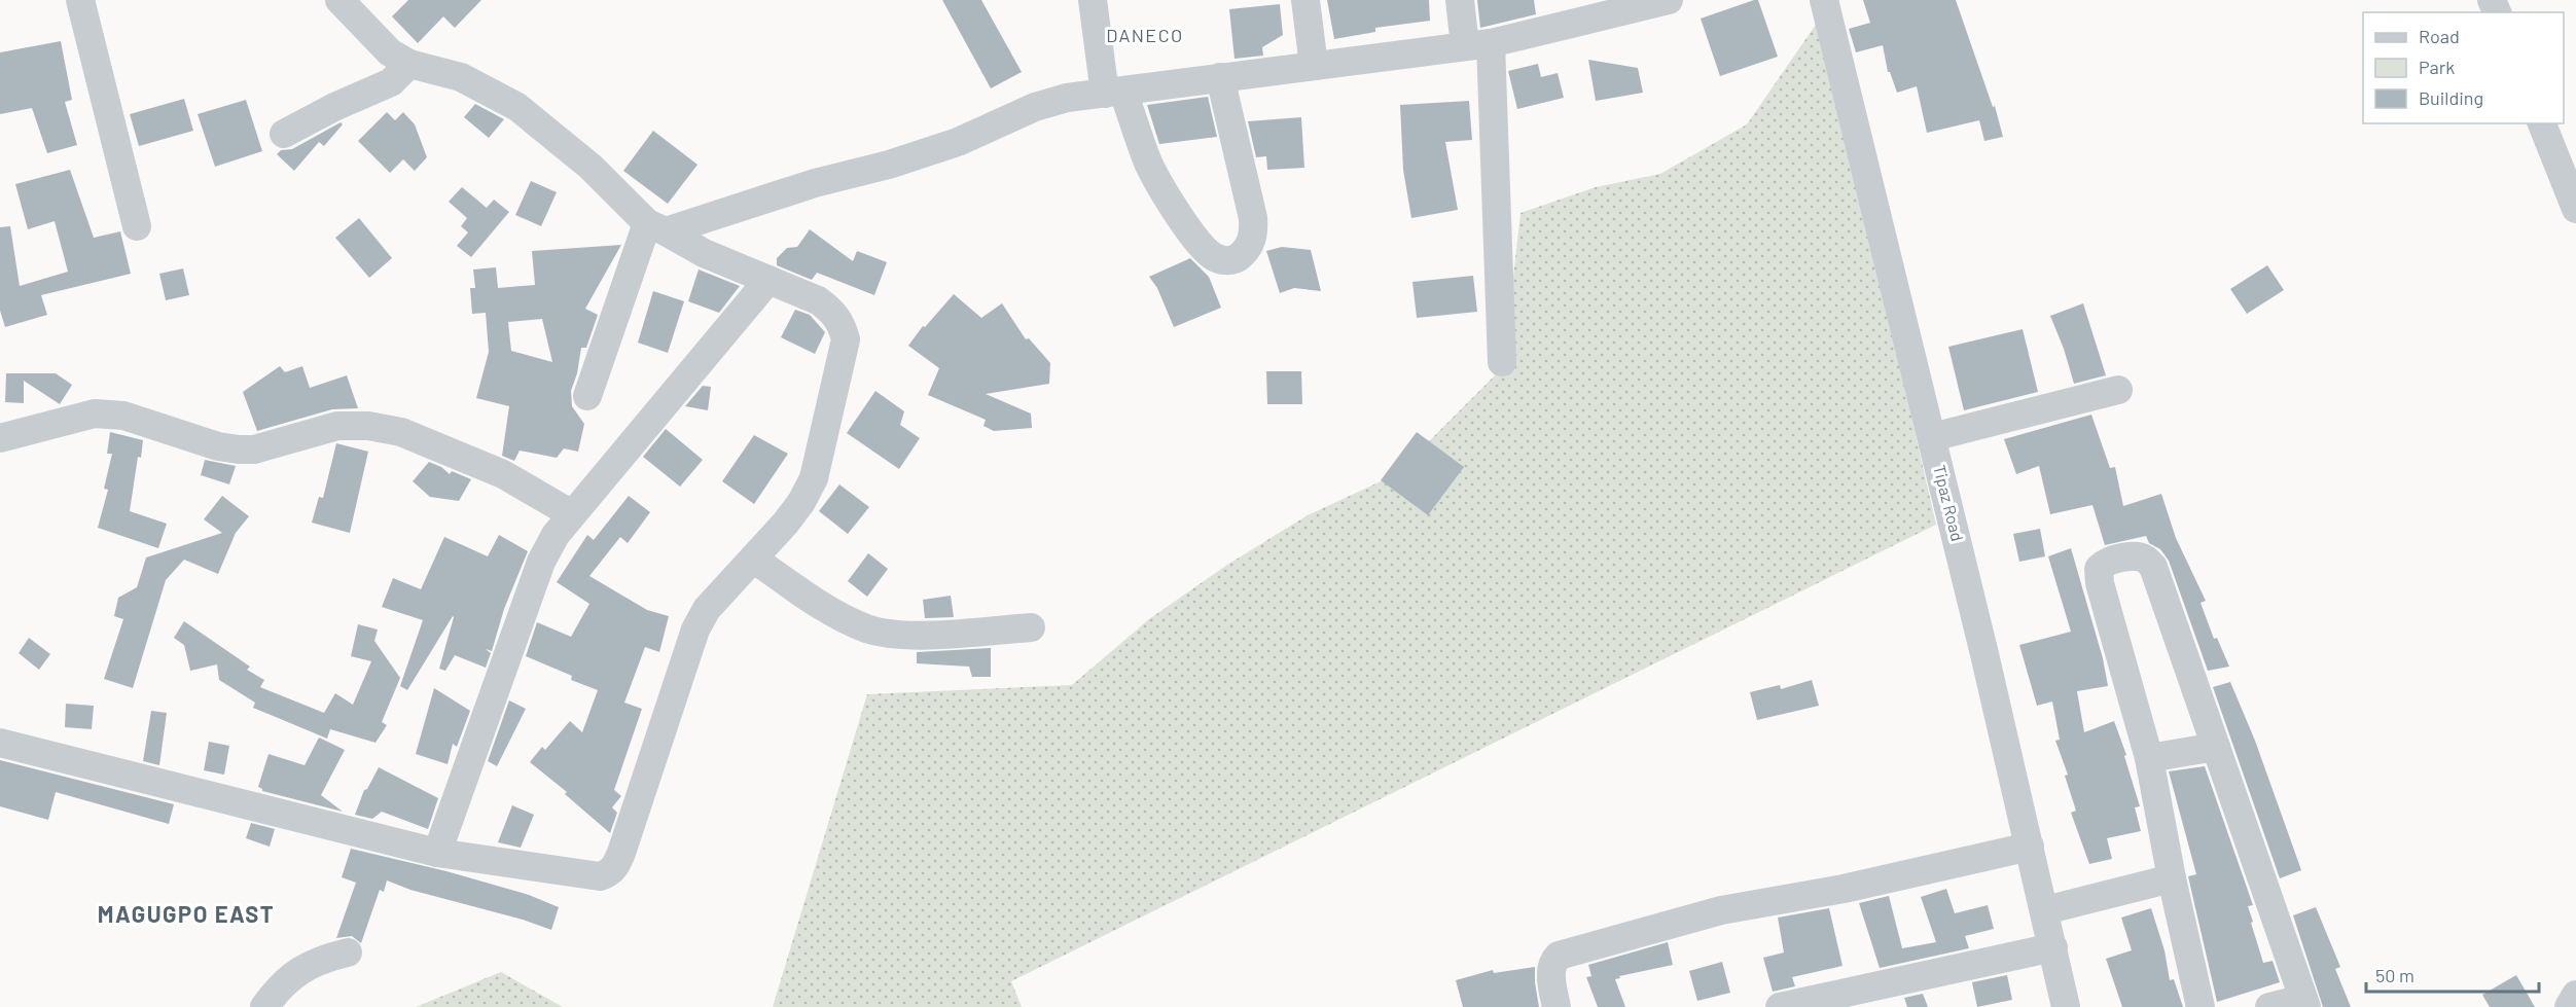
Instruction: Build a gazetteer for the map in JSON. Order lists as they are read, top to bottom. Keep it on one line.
{"streets":{"street":["Tipaz Road"]},"districts":["DANECO","MAGUGPO EAST"],"legend":["Road","Park","Building"],"scale_bar":"50 m"}
